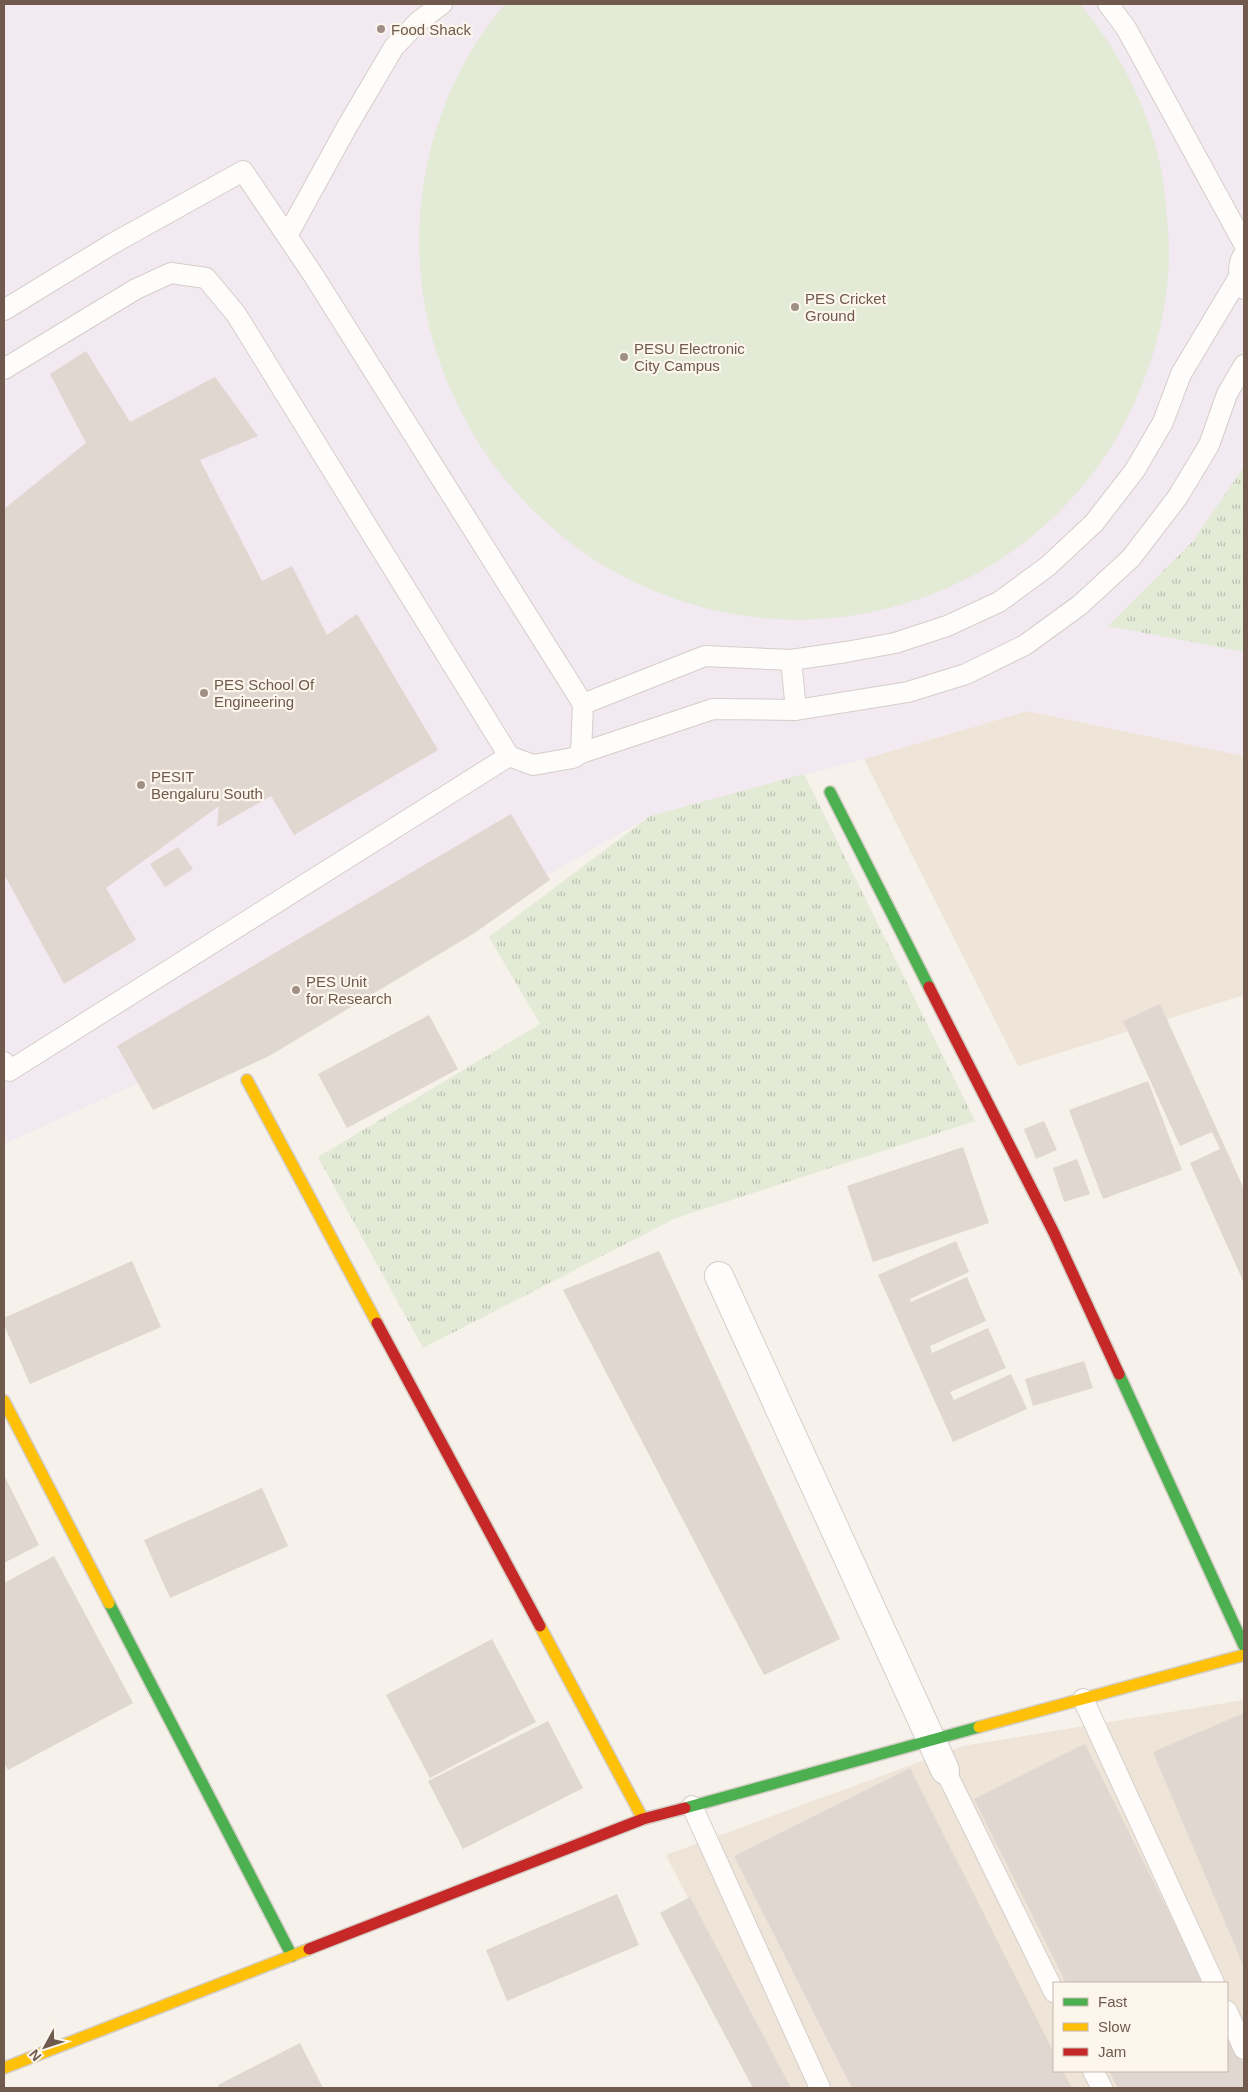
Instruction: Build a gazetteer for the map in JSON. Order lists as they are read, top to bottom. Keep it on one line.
{"places":["Food Shack","PES Cricket Ground","PESU Electronic City Campus","PES School Of Engineering","PESIT Bengaluru South","PES Unit for Research"],"legend":["Fast","Slow","Jam"],"north":"bottom left"}
